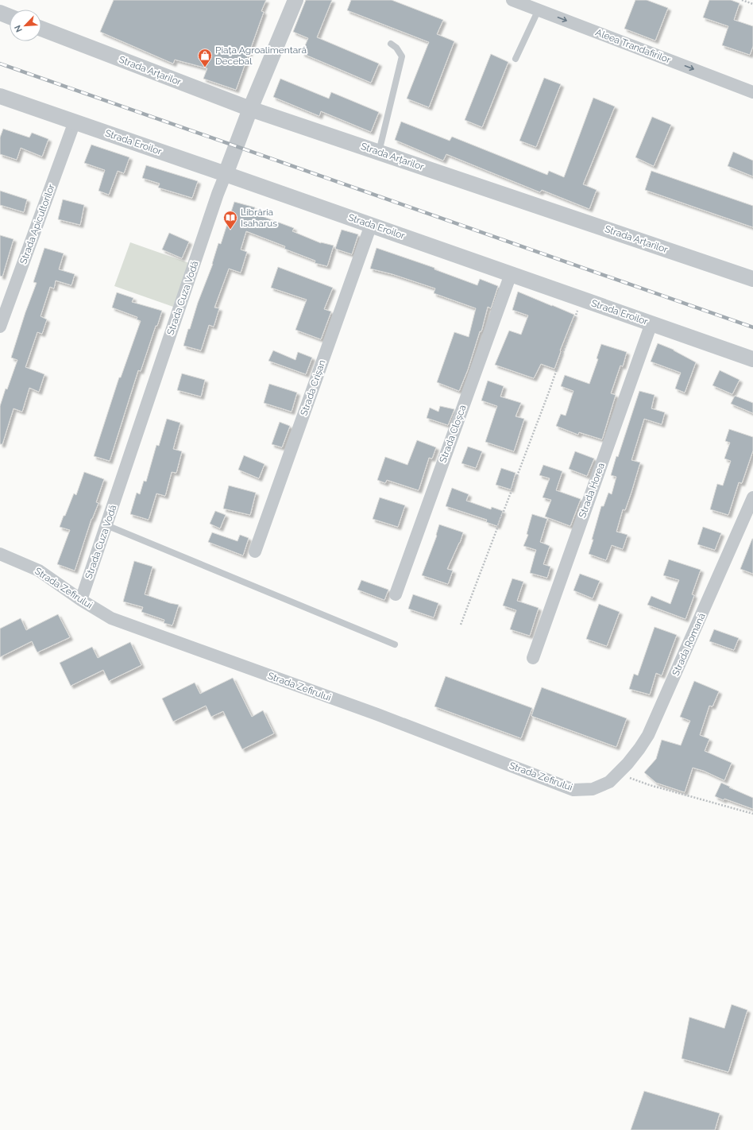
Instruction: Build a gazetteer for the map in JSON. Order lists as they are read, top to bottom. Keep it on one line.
{"streets":{"street":["Aleea Trandafirilor","Strada Arțarilor","Strada Eroilor","Strada Apicultorilor","Strada Cuza Vodă","Strada Crișan","Strada Cloșca","Strada Horea","Strada Zefirului","Strada Romană"]},"crossings":[["Strada Arțarilor","Strada Cuza Vodă"],["Strada Eroilor","Strada Apicultorilor"],["Strada Eroilor","Strada Cuza Vodă"],["Strada Eroilor","Strada Crișan"],["Strada Eroilor","Strada Cloșca"],["Strada Eroilor","Strada Horea"],["Strada Cuza Vodă","Strada Zefirului"],["Strada Zefirului","Strada Romană"]],"one_way":["Aleea Trandafirilor"],"places":{"shop":["Piața Agroalimentară Decebal"],"library":["Librăria Isaharus"]},"north":"bottom left"}
